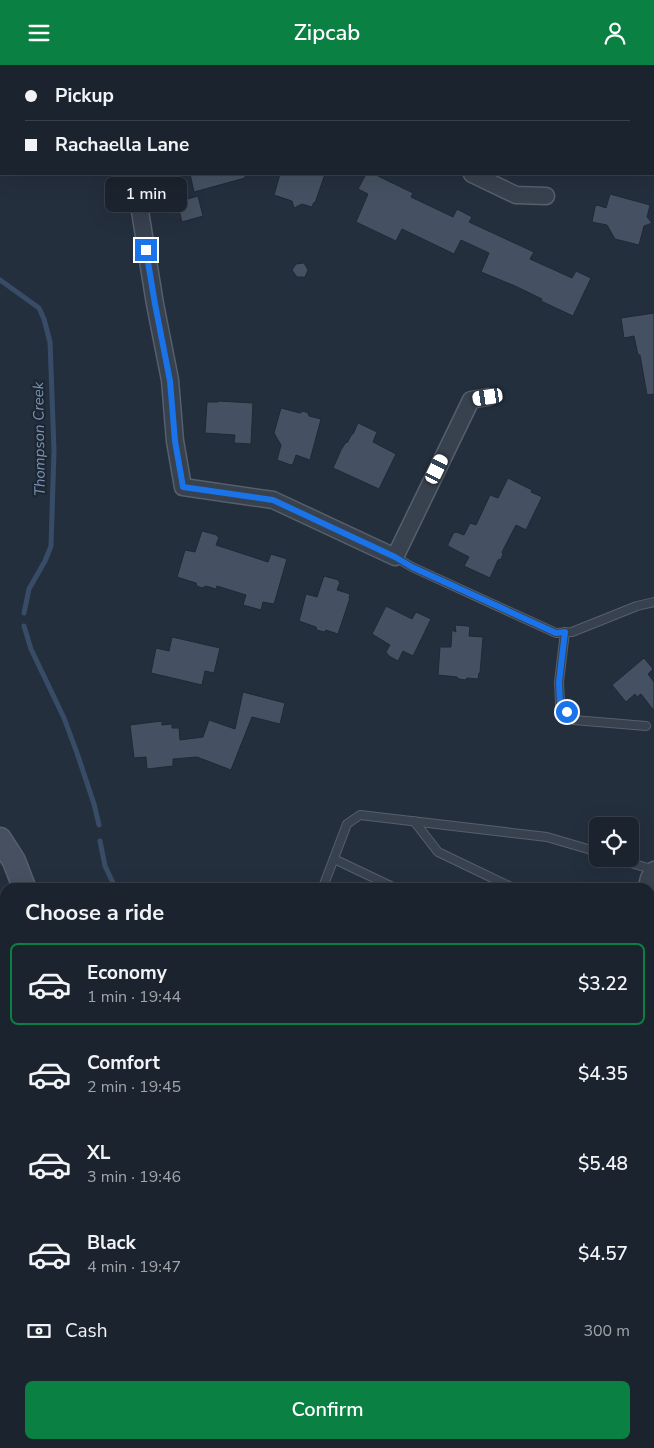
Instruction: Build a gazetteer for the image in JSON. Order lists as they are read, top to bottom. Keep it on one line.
{"water":["Thompson Creek"],"page":{"header":"Zipcab","banner":["Pickup","Rachaella Lane"],"bubble":"1 min","heading":"Choose a ride","list":[{"name":"Economy","note":"1 min · 19:44","value":"$3.22"},{"name":"Comfort","note":"2 min · 19:45","value":"$4.35"},{"name":"XL","note":"3 min · 19:46","value":"$5.48"},{"name":"Black","note":"4 min · 19:47","value":"$4.57"}],"pay":["Cash","300 m"],"buttons":"Confirm"}}
